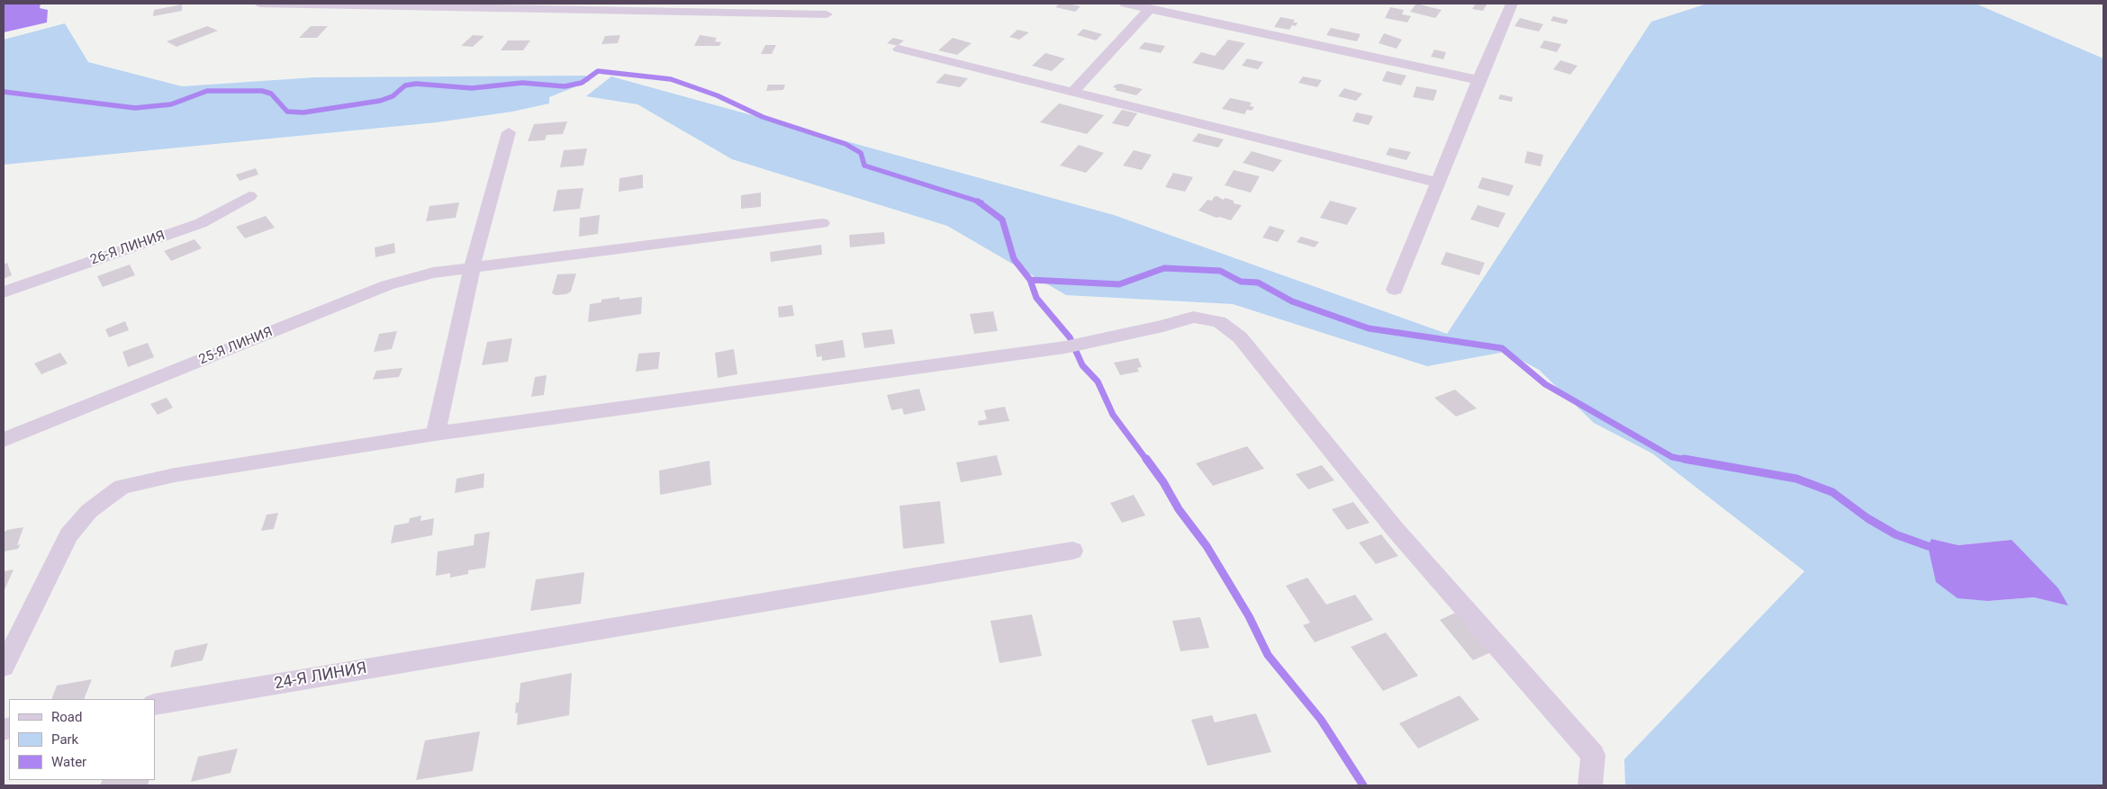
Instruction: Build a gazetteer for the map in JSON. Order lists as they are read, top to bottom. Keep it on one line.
{"streets":{"street":["26-Я ЛИНИЯ","25-Я ЛИНИЯ","24-Я ЛИНИЯ"]},"legend":["Road","Park","Water"]}
